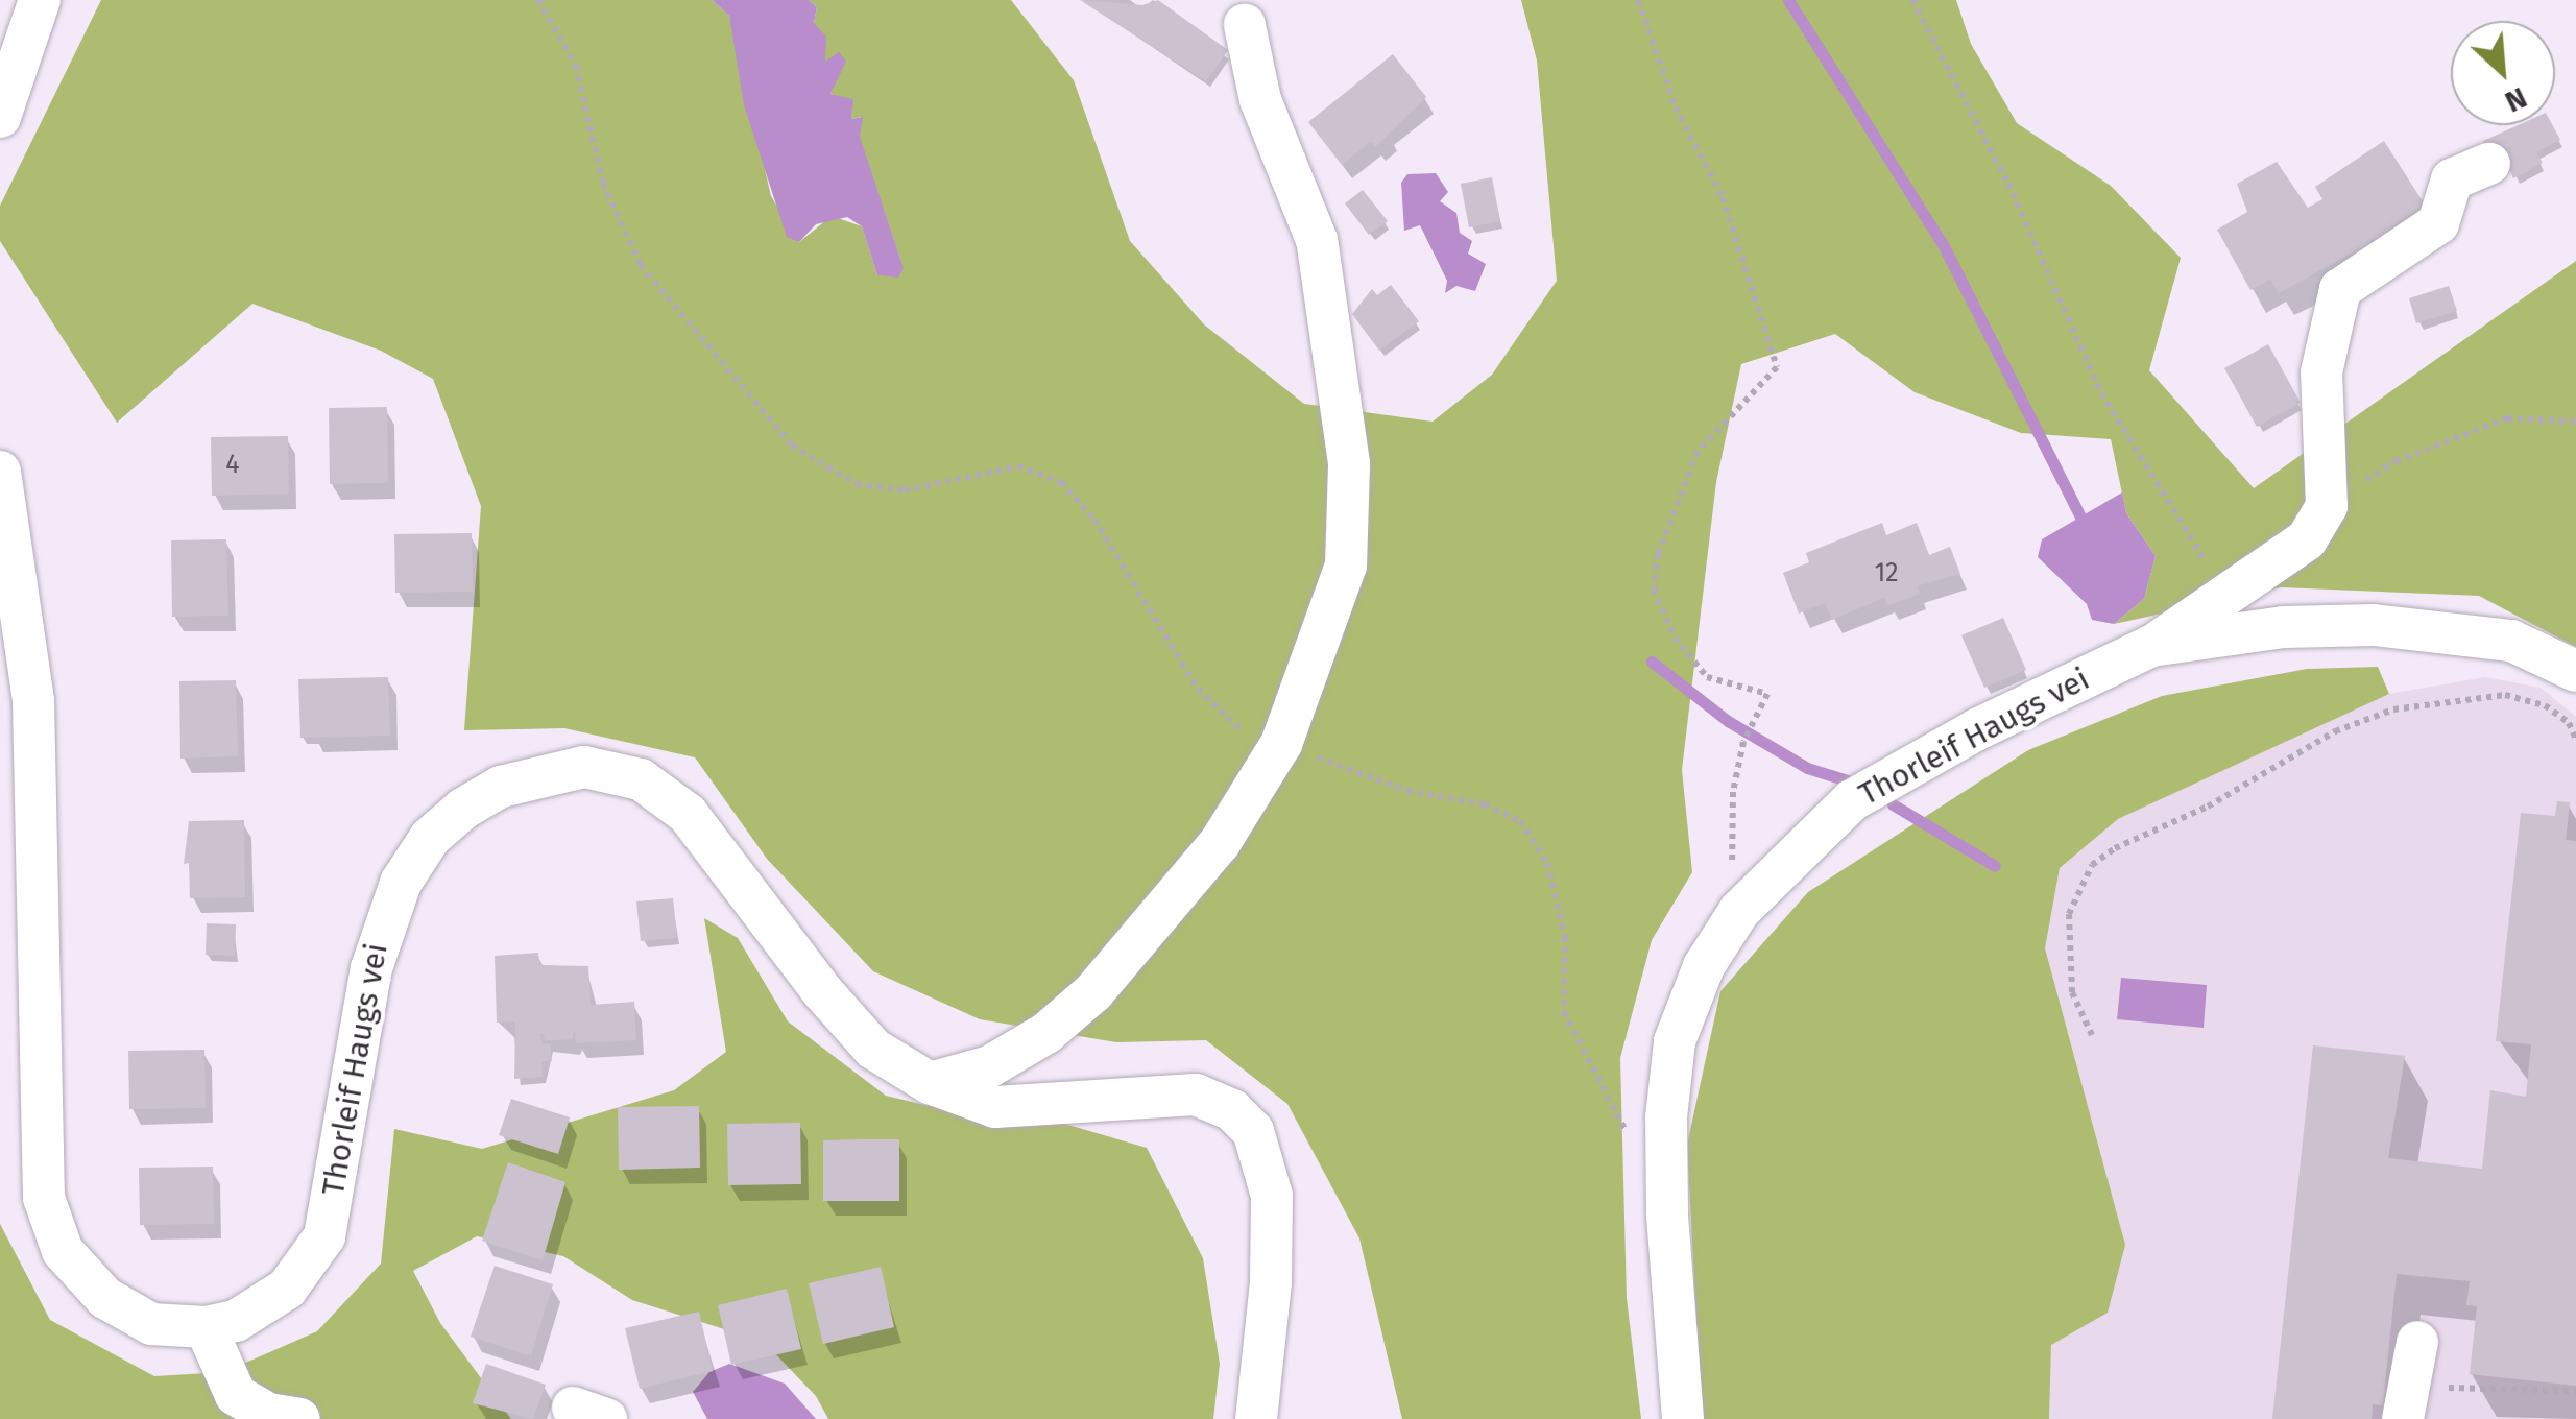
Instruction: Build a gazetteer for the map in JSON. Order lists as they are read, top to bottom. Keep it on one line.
{"streets":{"street":["Thorleif Haugs vei"]},"house_numbers":["4","12"],"north":"bottom right"}
